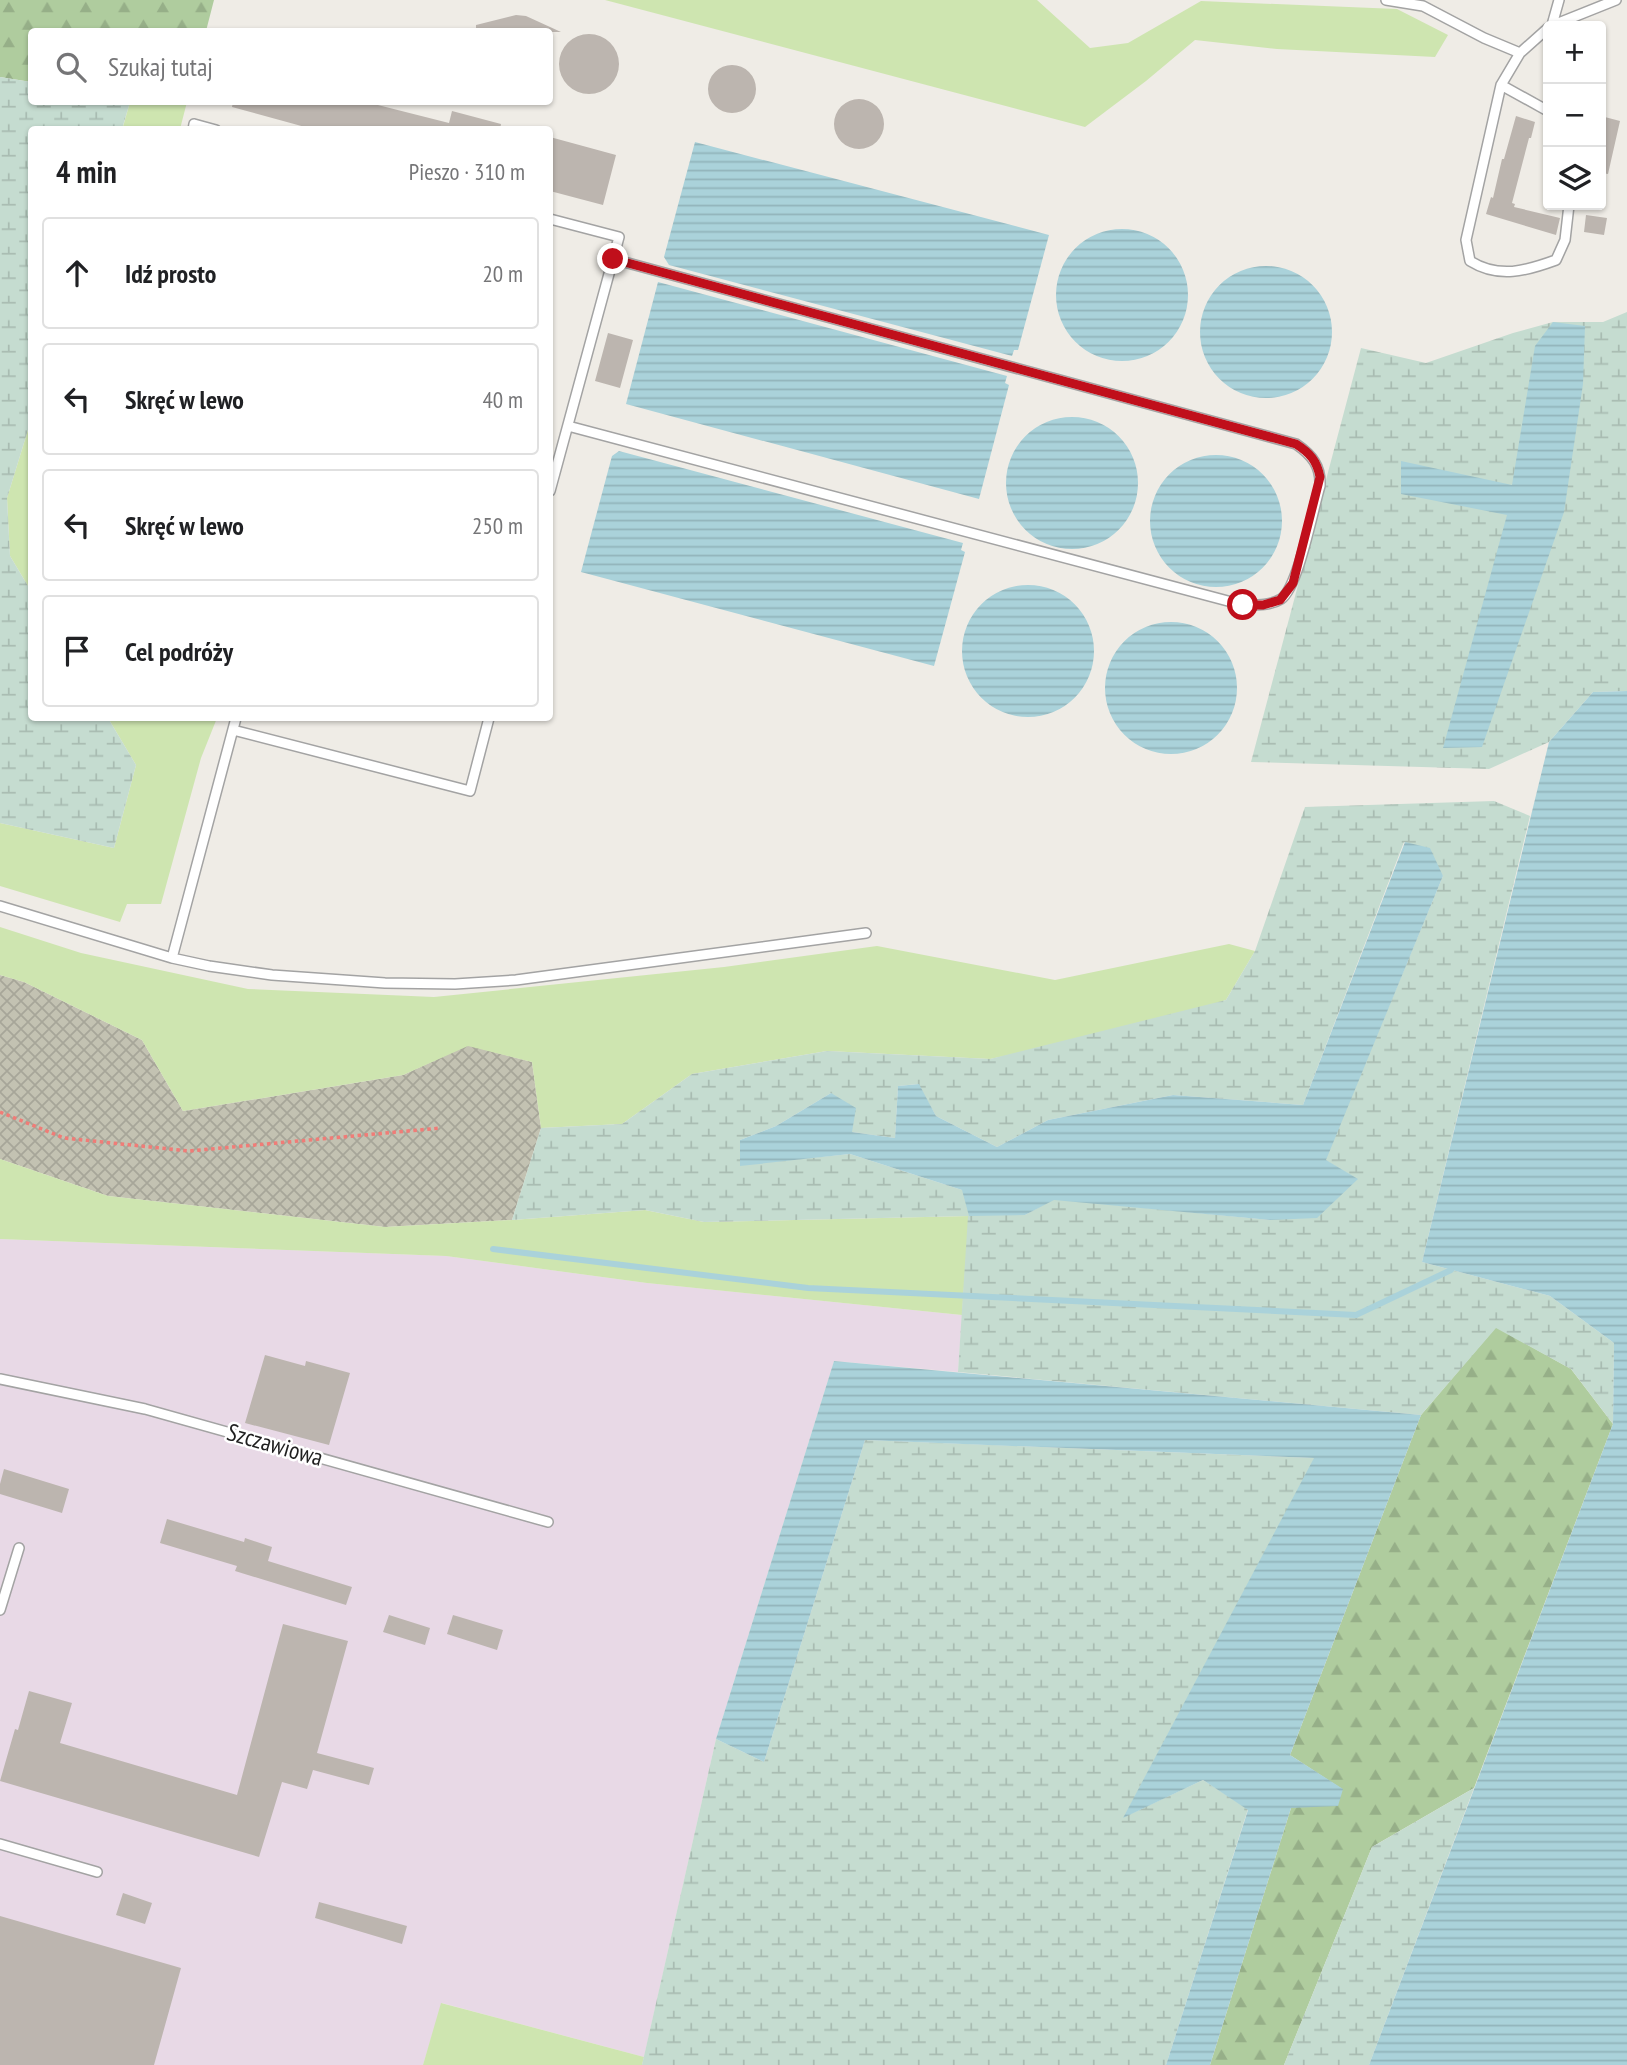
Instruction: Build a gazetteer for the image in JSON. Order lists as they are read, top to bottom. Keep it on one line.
{"streets":{"lane":["Szczawiowa"]},"page":{"map_buttons":["+","−"],"search":"Szukaj tutaj","heading":["4 min","Pieszo · 310 m"],"list":[["Idź prosto","20 m"],["Skręć w lewo","40 m"],["Skręć w lewo","250 m"],"Cel podróży"]}}
